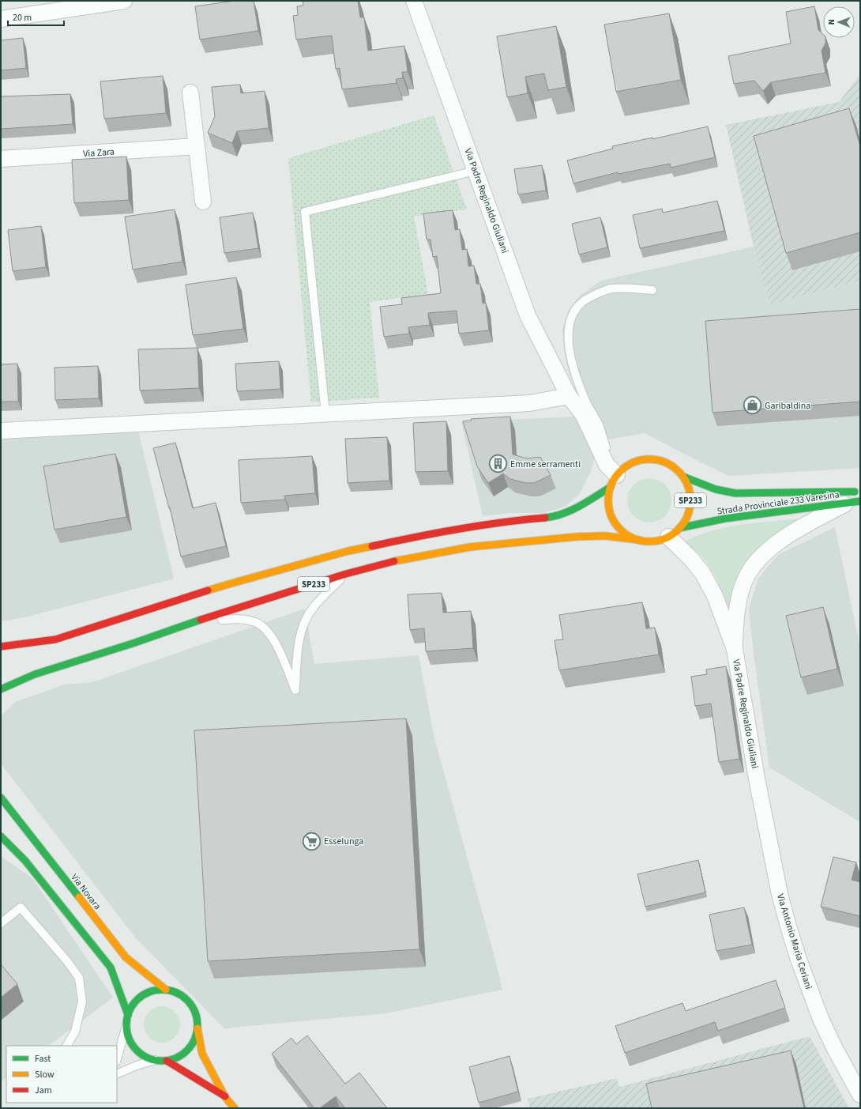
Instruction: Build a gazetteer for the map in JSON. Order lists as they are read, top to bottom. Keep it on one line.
{"streets":{"main road":["SP233","Strada Provinciale 233 Varesina","Via Novara"],"street":["Via Zara","Via Padre Reginaldo Giuliani","Via Antonio Maria Ceriani"]},"crossings":[["Via Padre Reginaldo Giuliani","SP233"],["Via Padre Reginaldo Giuliani","Strada Provinciale 233 Varesina"],["Via Padre Reginaldo Giuliani","Via Antonio Maria Ceriani"],["SP233","Strada Provinciale 233 Varesina"]],"places":{"shop":["Garibaldina"],"building":["Emme serramenti"],"supermarket":["Esselunga"]},"legend":["Fast","Slow","Jam"],"scale_bar":"20 m","north":"left"}
